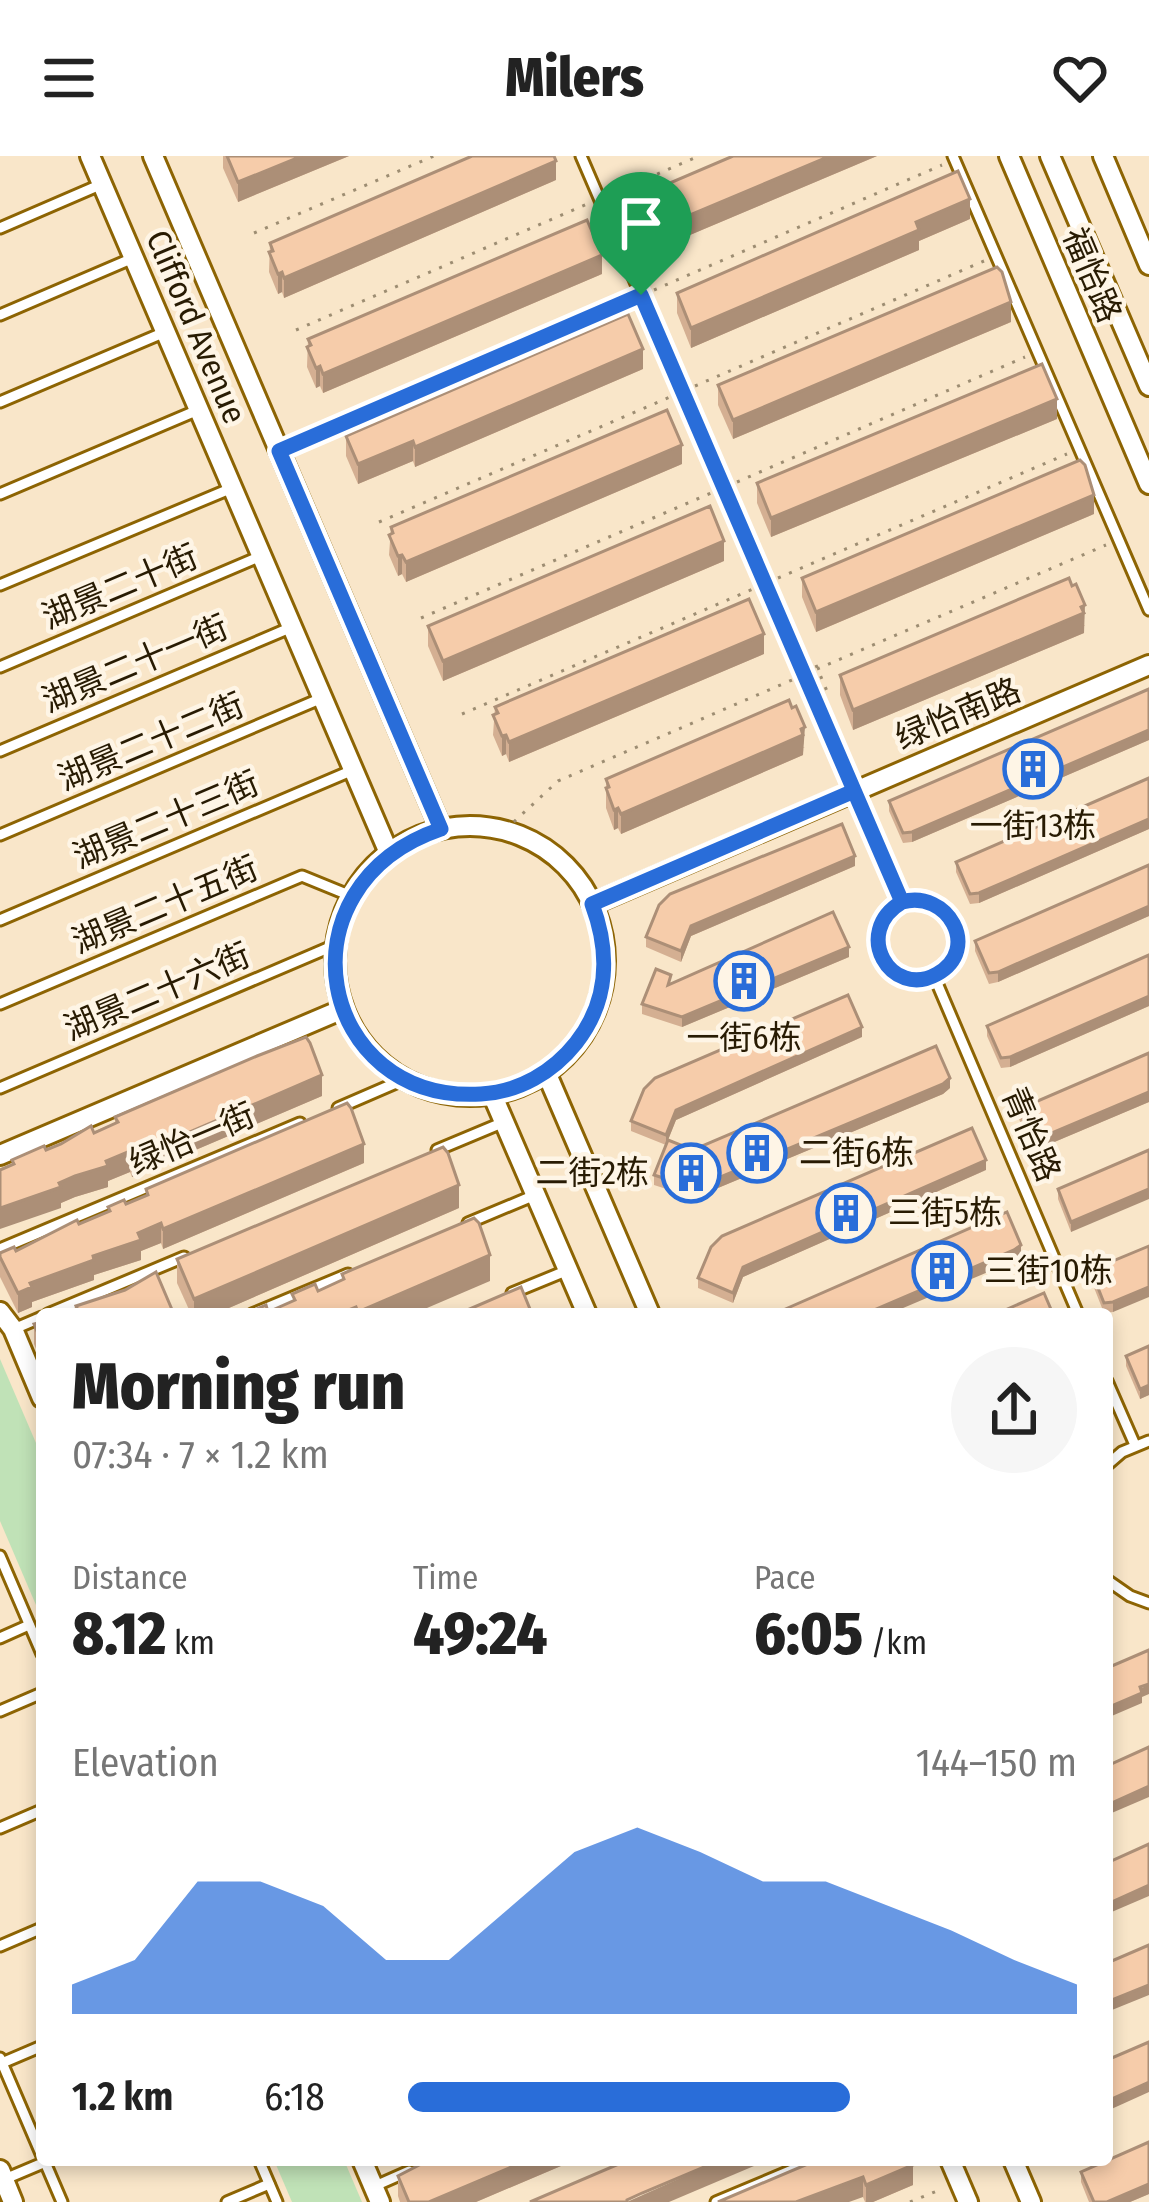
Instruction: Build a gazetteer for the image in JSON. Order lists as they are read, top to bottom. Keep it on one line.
{"streets":{"street":["福怡路","Clifford Avenue","绿怡南路"],"lane":["湖景二十街","湖景二十一街","湖景二十二街","湖景二十三街","湖景二十五街","湖景二十六街","青怡路","绿怡一街"]},"crossings":[["Clifford Avenue","湖景二十街"],["Clifford Avenue","湖景二十一街"],["Clifford Avenue","绿怡南路"],["Clifford Avenue","湖景二十二街"],["Clifford Avenue","湖景二十三街"],["Clifford Avenue","湖景二十五街"],["Clifford Avenue","湖景二十六街"],["Clifford Avenue","绿怡一街"],["绿怡南路","湖景二十五街"],["绿怡南路","湖景二十六街"],["绿怡南路","绿怡一街"],["湖景二十五街","湖景二十六街"],["湖景二十五街","绿怡一街"],["湖景二十六街","绿怡一街"]],"places":{"building":["一街13栋","一街6栋","二街6栋","二街2栋","三街5栋","三街10栋"]},"page":{"header":"Milers","heading":["Morning run","07:34 · 7 × 1.2 km"],"stats":[["Distance","8.12 km"],["Time","49:24"],["Pace","6:05 /km"]],"chart":["Elevation","144–150 m"],"list":[{"name":"1.2 km","note":"6:18"}]}}
